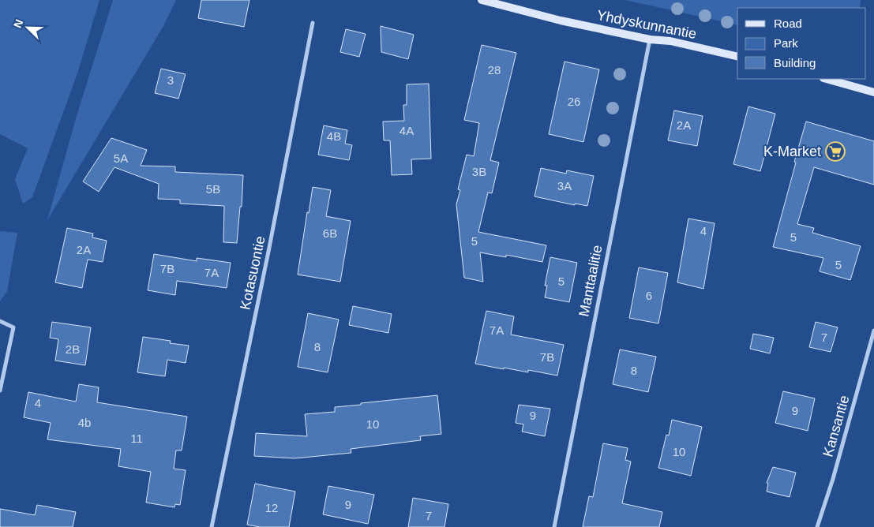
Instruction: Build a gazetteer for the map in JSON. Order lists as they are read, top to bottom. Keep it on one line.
{"streets":{"main road":["Yhdyskunnantie"],"street":["Kotasuontie","Manttaalitie","Kansantie"]},"crossings":[["Yhdyskunnantie","Manttaalitie"]],"places":{"supermarket":["K-Market"]},"house_numbers":["28","3","26","2A","4A","4B","5A","3B","3A","5B","4","6B","5","5","2A","5","7B","7A","5","6","7A","7","8","2B","7B","8","4","9","9","4b","10","11","10","9","12","7"],"legend":["Road","Park","Building"],"north":"top left"}
